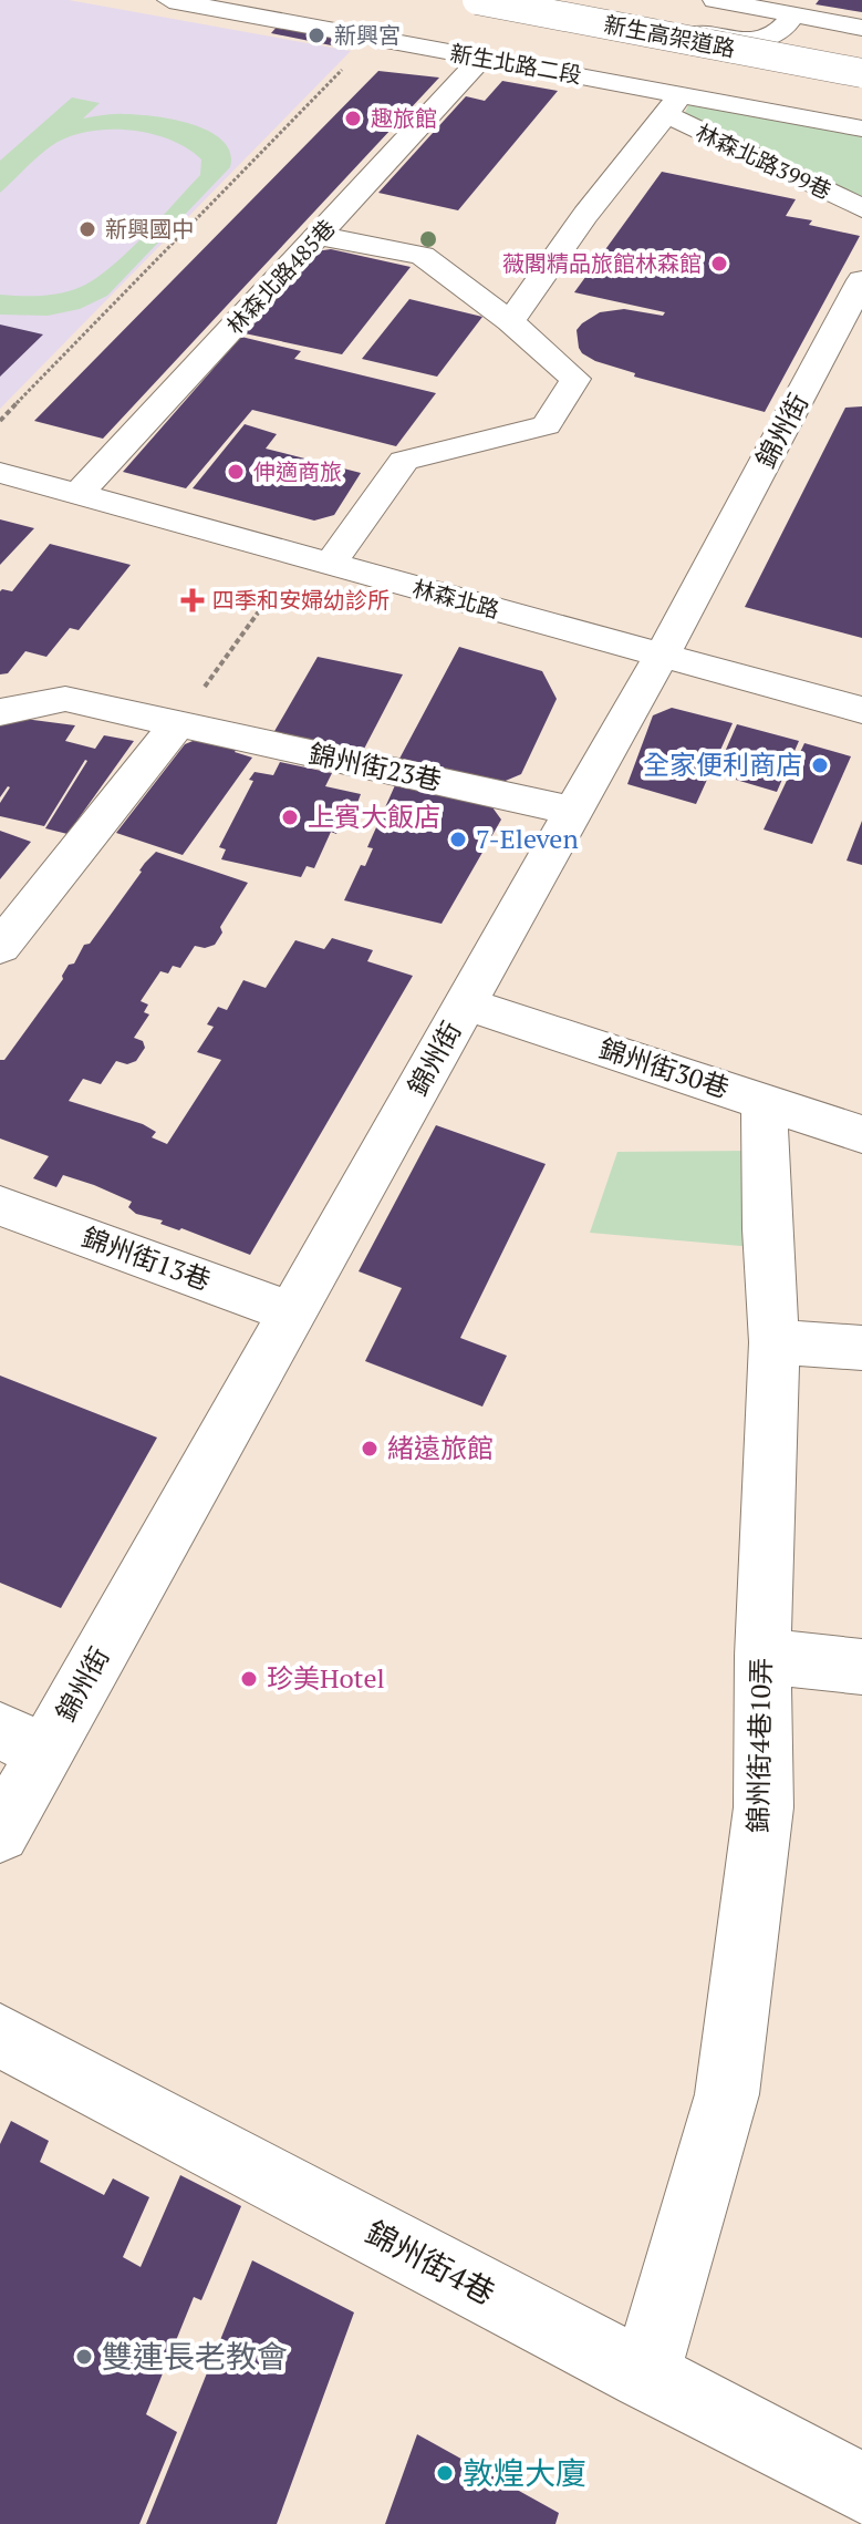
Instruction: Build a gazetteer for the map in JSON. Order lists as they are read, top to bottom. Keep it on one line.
{"streets":{"main road":["新生高架道路","新生北路二段","林森北路399巷","林森北路485巷","錦州街","林森北路","錦州街23巷","錦州街30巷","錦州街13巷","錦州街4巷10弄","錦州街4巷"]},"crossings":[["新生北路二段","林森北路399巷"],["新生北路二段","林森北路485巷"],["林森北路485巷","林森北路"],["錦州街","林森北路"],["錦州街","錦州街23巷"],["錦州街","錦州街30巷"],["錦州街","錦州街13巷"],["錦州街30巷","錦州街4巷10弄"],["錦州街4巷10弄","錦州街4巷"]],"places":{"other":["新興宮","趣旅館","新興國中","薇閣精品旅館林森館","伸適商旅","全家便利商店","上賓大飯店","7-Eleven","緒遠旅館","珍美Hotel","雙連長老教會","敦煌大廈"],"health":["四季和安婦幼診所"]}}
